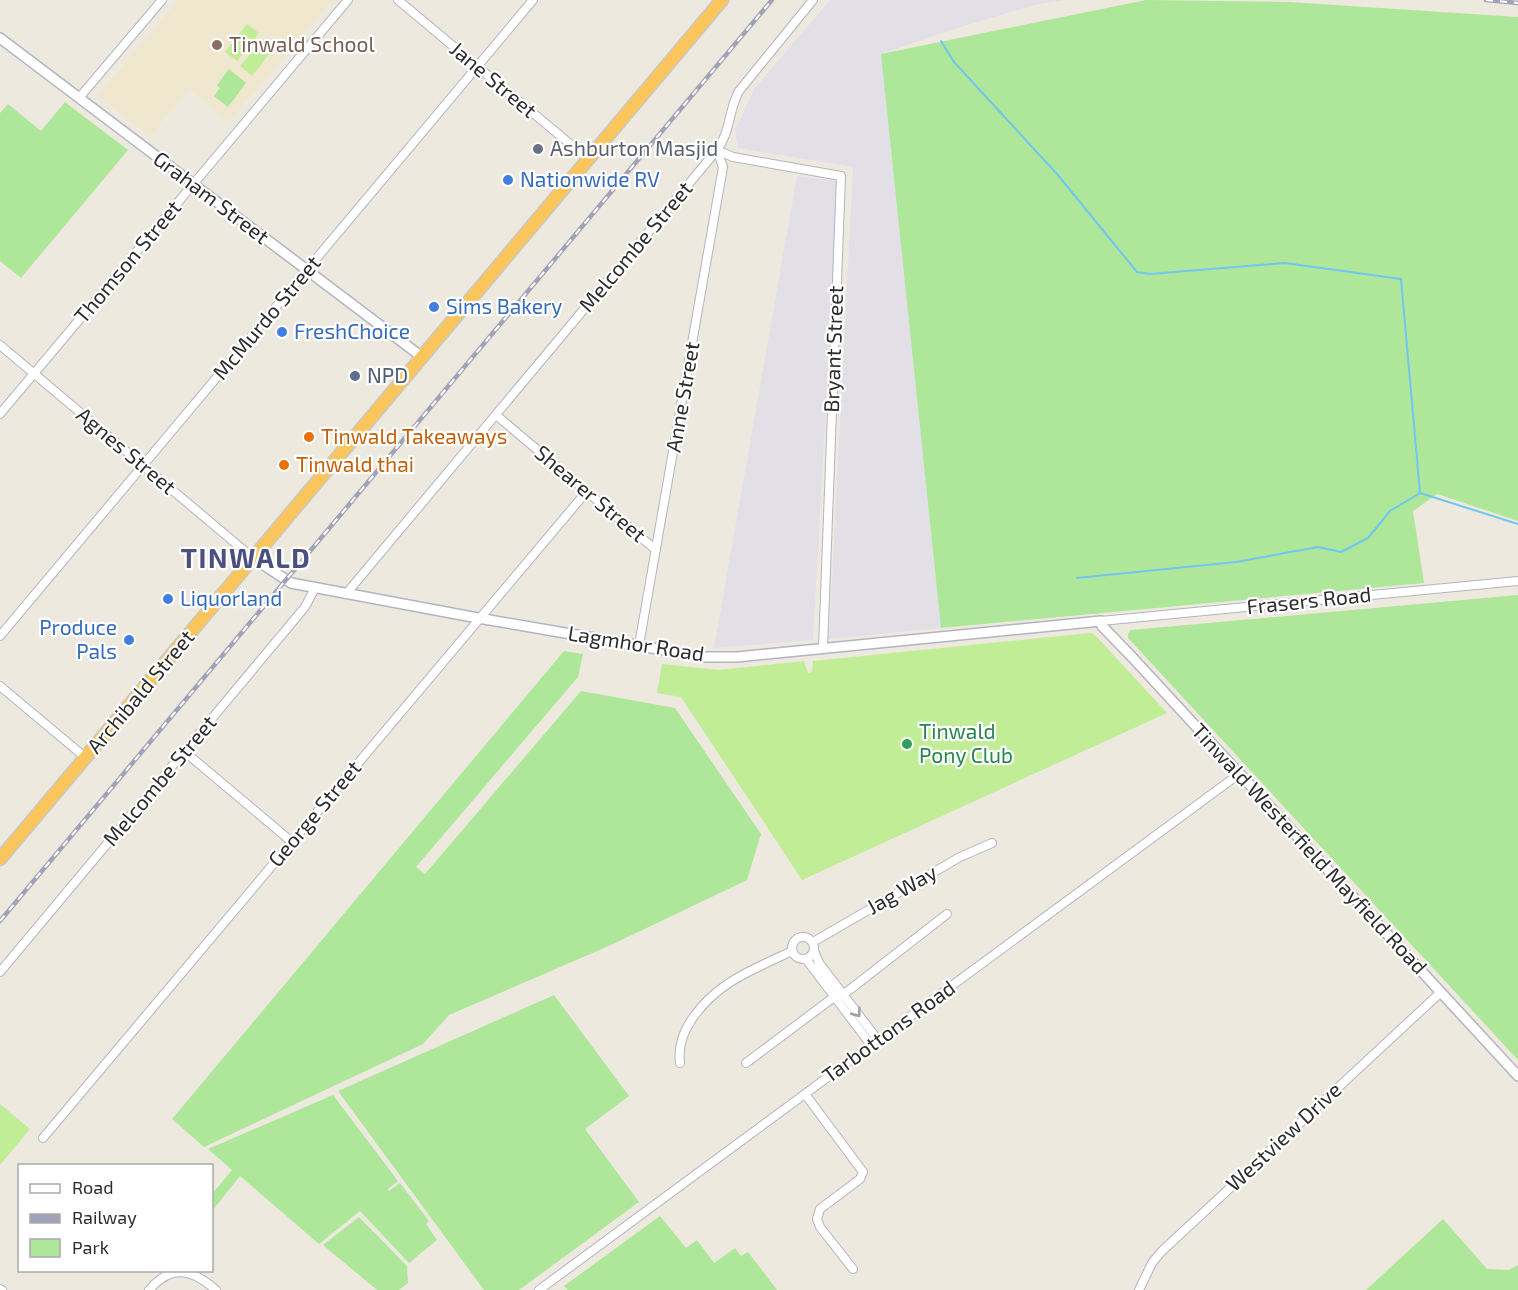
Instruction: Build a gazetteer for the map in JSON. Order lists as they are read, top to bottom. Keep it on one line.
{"streets":{"highway":["Archibald Street"],"street":["Jane Street","Graham Street","Melcombe Street","Thomson Street","McMurdo Street","Bryant Street","Anne Street","Agnes Street","Shearer Street","Frasers Road","Lagmhor Road","George Street","Tinwald Westerfield Mayfield Road","Jag Way","Tarbottons Road","Westview Drive"]},"crossings":[["Jane Street","McMurdo Street"],["Jane Street","Archibald Street"],["Graham Street","Thomson Street"],["Graham Street","McMurdo Street"],["Graham Street","Archibald Street"],["Melcombe Street","Bryant Street"],["Melcombe Street","Anne Street"],["Melcombe Street","Shearer Street"],["Melcombe Street","Lagmhor Road"],["Thomson Street","Agnes Street"],["McMurdo Street","Agnes Street"],["Bryant Street","Anne Street"],["Bryant Street","Lagmhor Road"],["Anne Street","Shearer Street"],["Anne Street","Lagmhor Road"],["Agnes Street","Lagmhor Road"],["Agnes Street","Archibald Street"],["Shearer Street","George Street"],["Frasers Road","Lagmhor Road"],["Frasers Road","Tinwald Westerfield Mayfield Road"],["Lagmhor Road","Archibald Street"],["Lagmhor Road","George Street"],["Lagmhor Road","Tinwald Westerfield Mayfield Road"],["Tinwald Westerfield Mayfield Road","Tarbottons Road"],["Tinwald Westerfield Mayfield Road","Westview Drive"]],"districts":["TINWALD"],"places":["Tinwald School","Ashburton Masjid","Nationwide RV","Sims Bakery","FreshChoice","NPD","Tinwald Takeaways","Tinwald thai","Liquorland","Produce Pals","Tinwald Pony Club"],"legend":["Road","Railway","Park"]}
